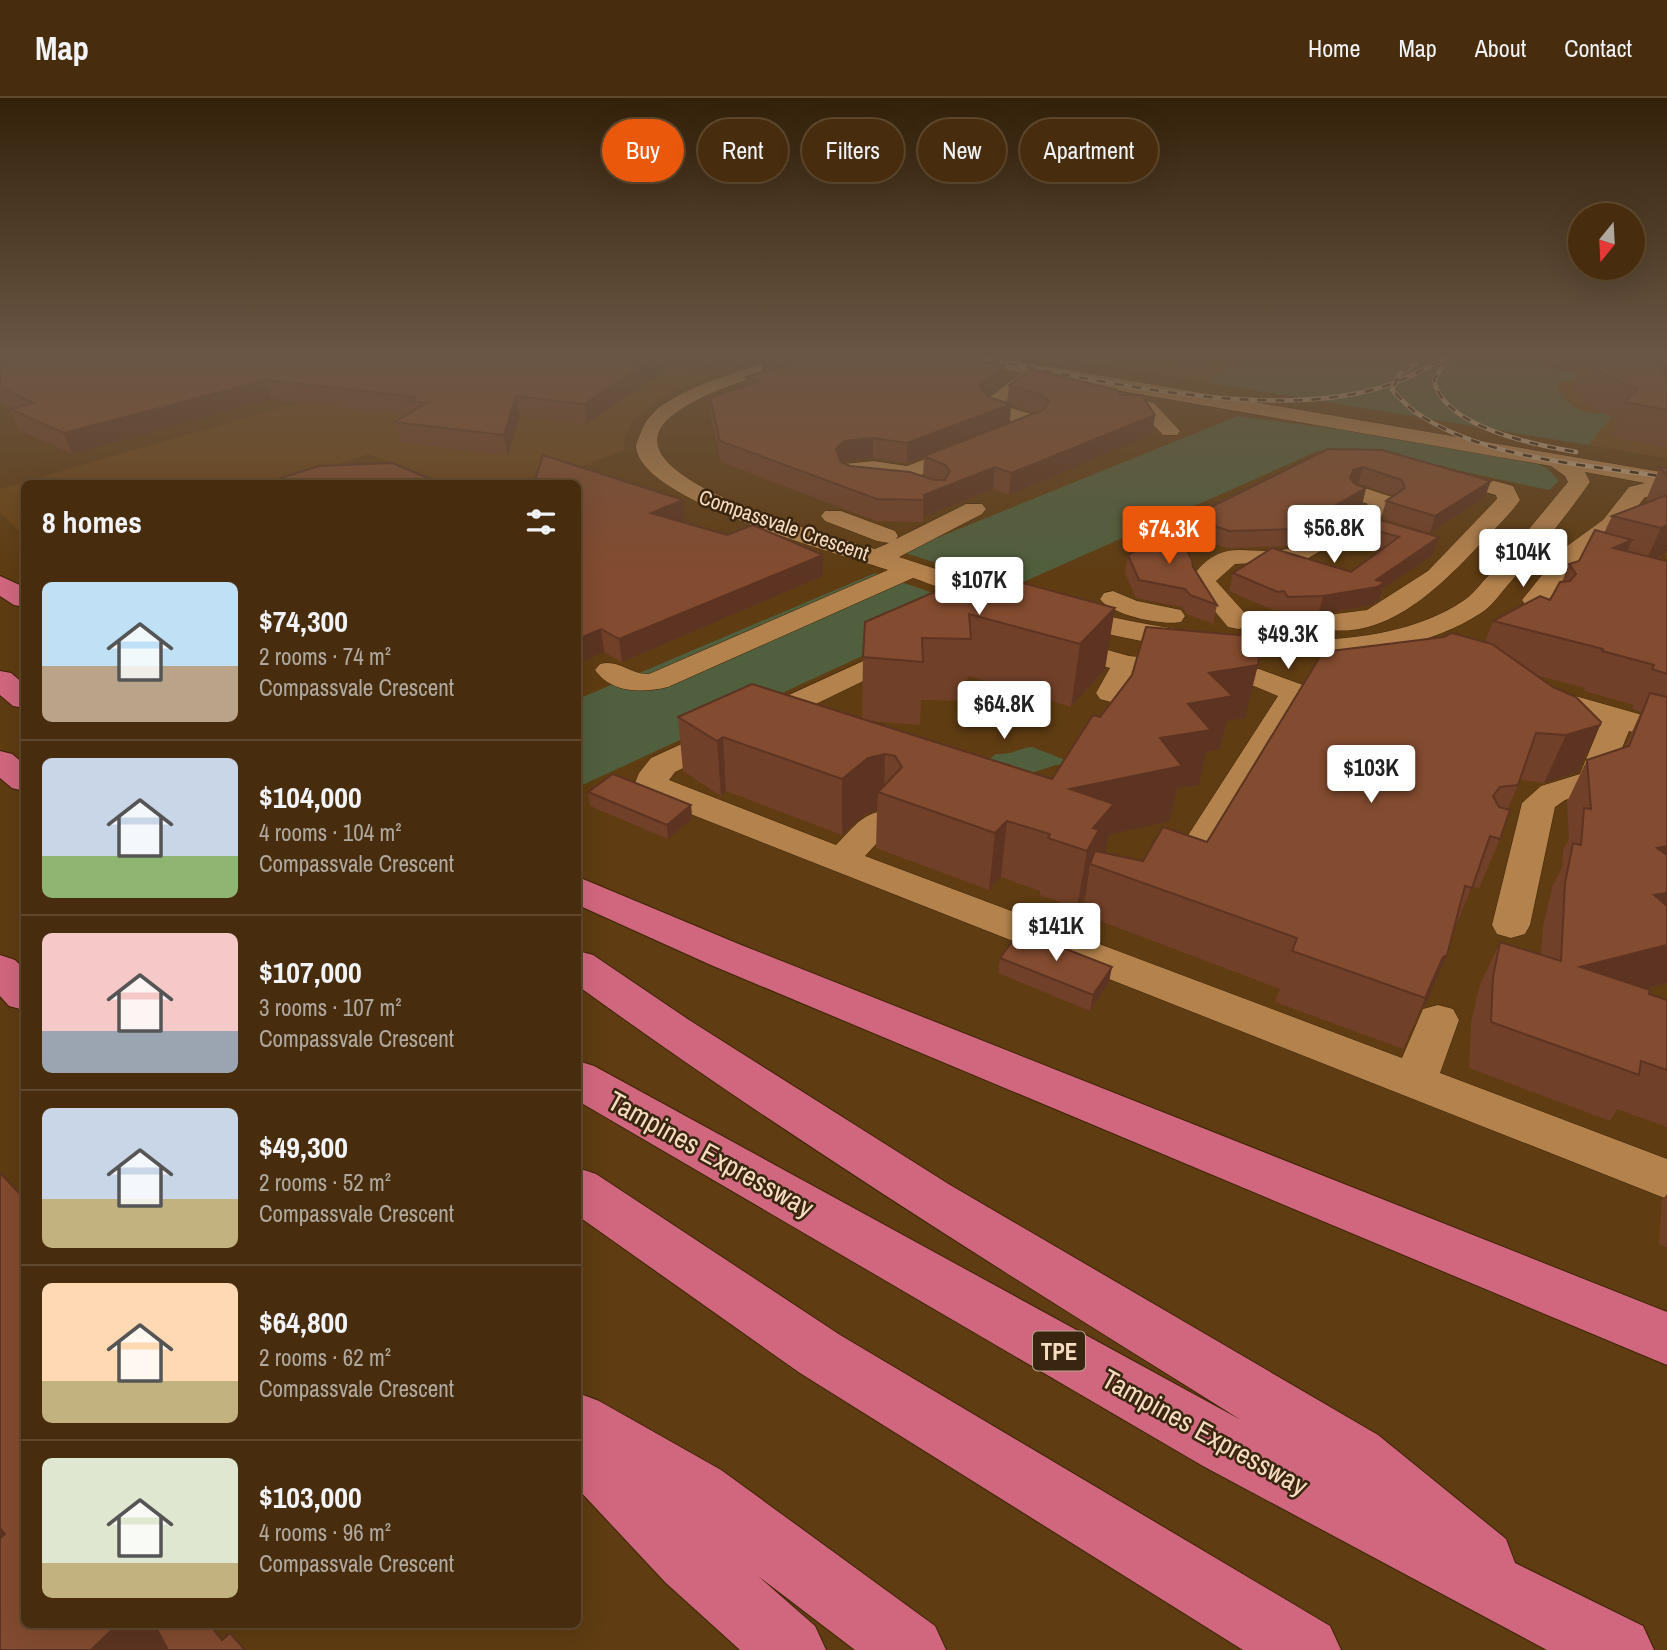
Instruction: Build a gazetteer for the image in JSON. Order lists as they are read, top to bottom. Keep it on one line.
{"streets":{"highway":["Tampines Expressway","TPE"],"street":["Compassvale Crescent"]},"north":"bottom","page":{"header":"Map","nav":["Home","Map","About","Contact"],"chip":["Buy","Rent","Filters","New","Apartment"],"heading":"8 homes","price":["$56.8K","$74.3K","$104K","$107K","$49.3K","$64.8K","$103K","$141K"],"list":[{"name":"$74,300","note":"2 rooms · 74 m² · Compassvale Crescent"},{"name":"$104,000","note":"4 rooms · 104 m² · Compassvale Crescent"},{"name":"$107,000","note":"3 rooms · 107 m² · Compassvale Crescent"},{"name":"$49,300","note":"2 rooms · 52 m² · Compassvale Crescent"},{"name":"$64,800","note":"2 rooms · 62 m² · Compassvale Crescent"},{"name":"$103,000","note":"4 rooms · 96 m² · Compassvale Crescent"}]}}
